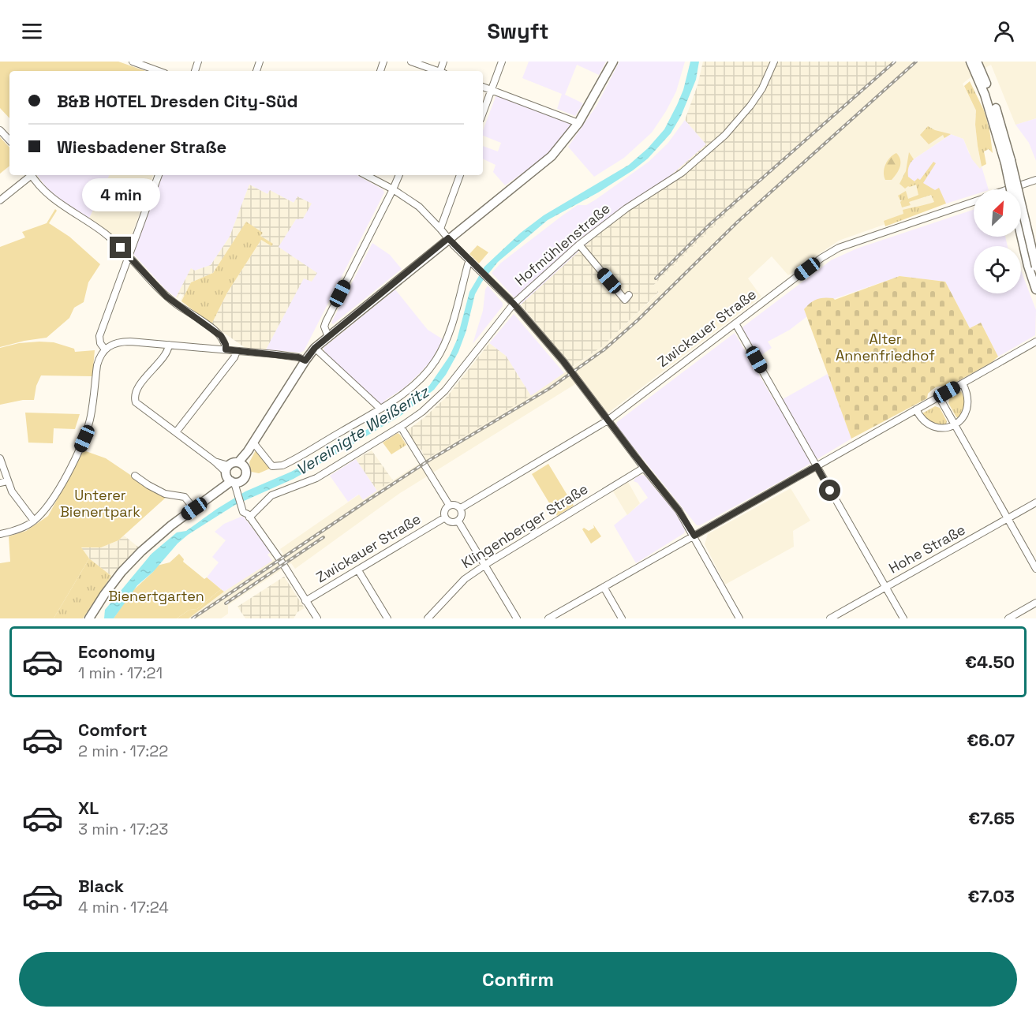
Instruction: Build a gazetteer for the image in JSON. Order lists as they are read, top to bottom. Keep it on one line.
{"streets":{"street":["Hofmühlenstraße","Zwickauer Straße","Klingenberger Straße","Hohe Straße"]},"water":["Vereinigte Weißeritz"],"parks":["Alter Annenfriedhof","Unterer Bienertpark","Bienertgarten"],"north":"top right","page":{"header":"Swyft","banner":["B&B HOTEL Dresden City-Süd","Wiesbadener Straße"],"bubble":"4 min","list":[{"name":"Economy","note":"1 min · 17:21","value":"€4.50"},{"name":"Comfort","note":"2 min · 17:22","value":"€6.07"},{"name":"XL","note":"3 min · 17:23","value":"€7.65"},{"name":"Black","note":"4 min · 17:24","value":"€7.03"}],"buttons":"Confirm"}}
